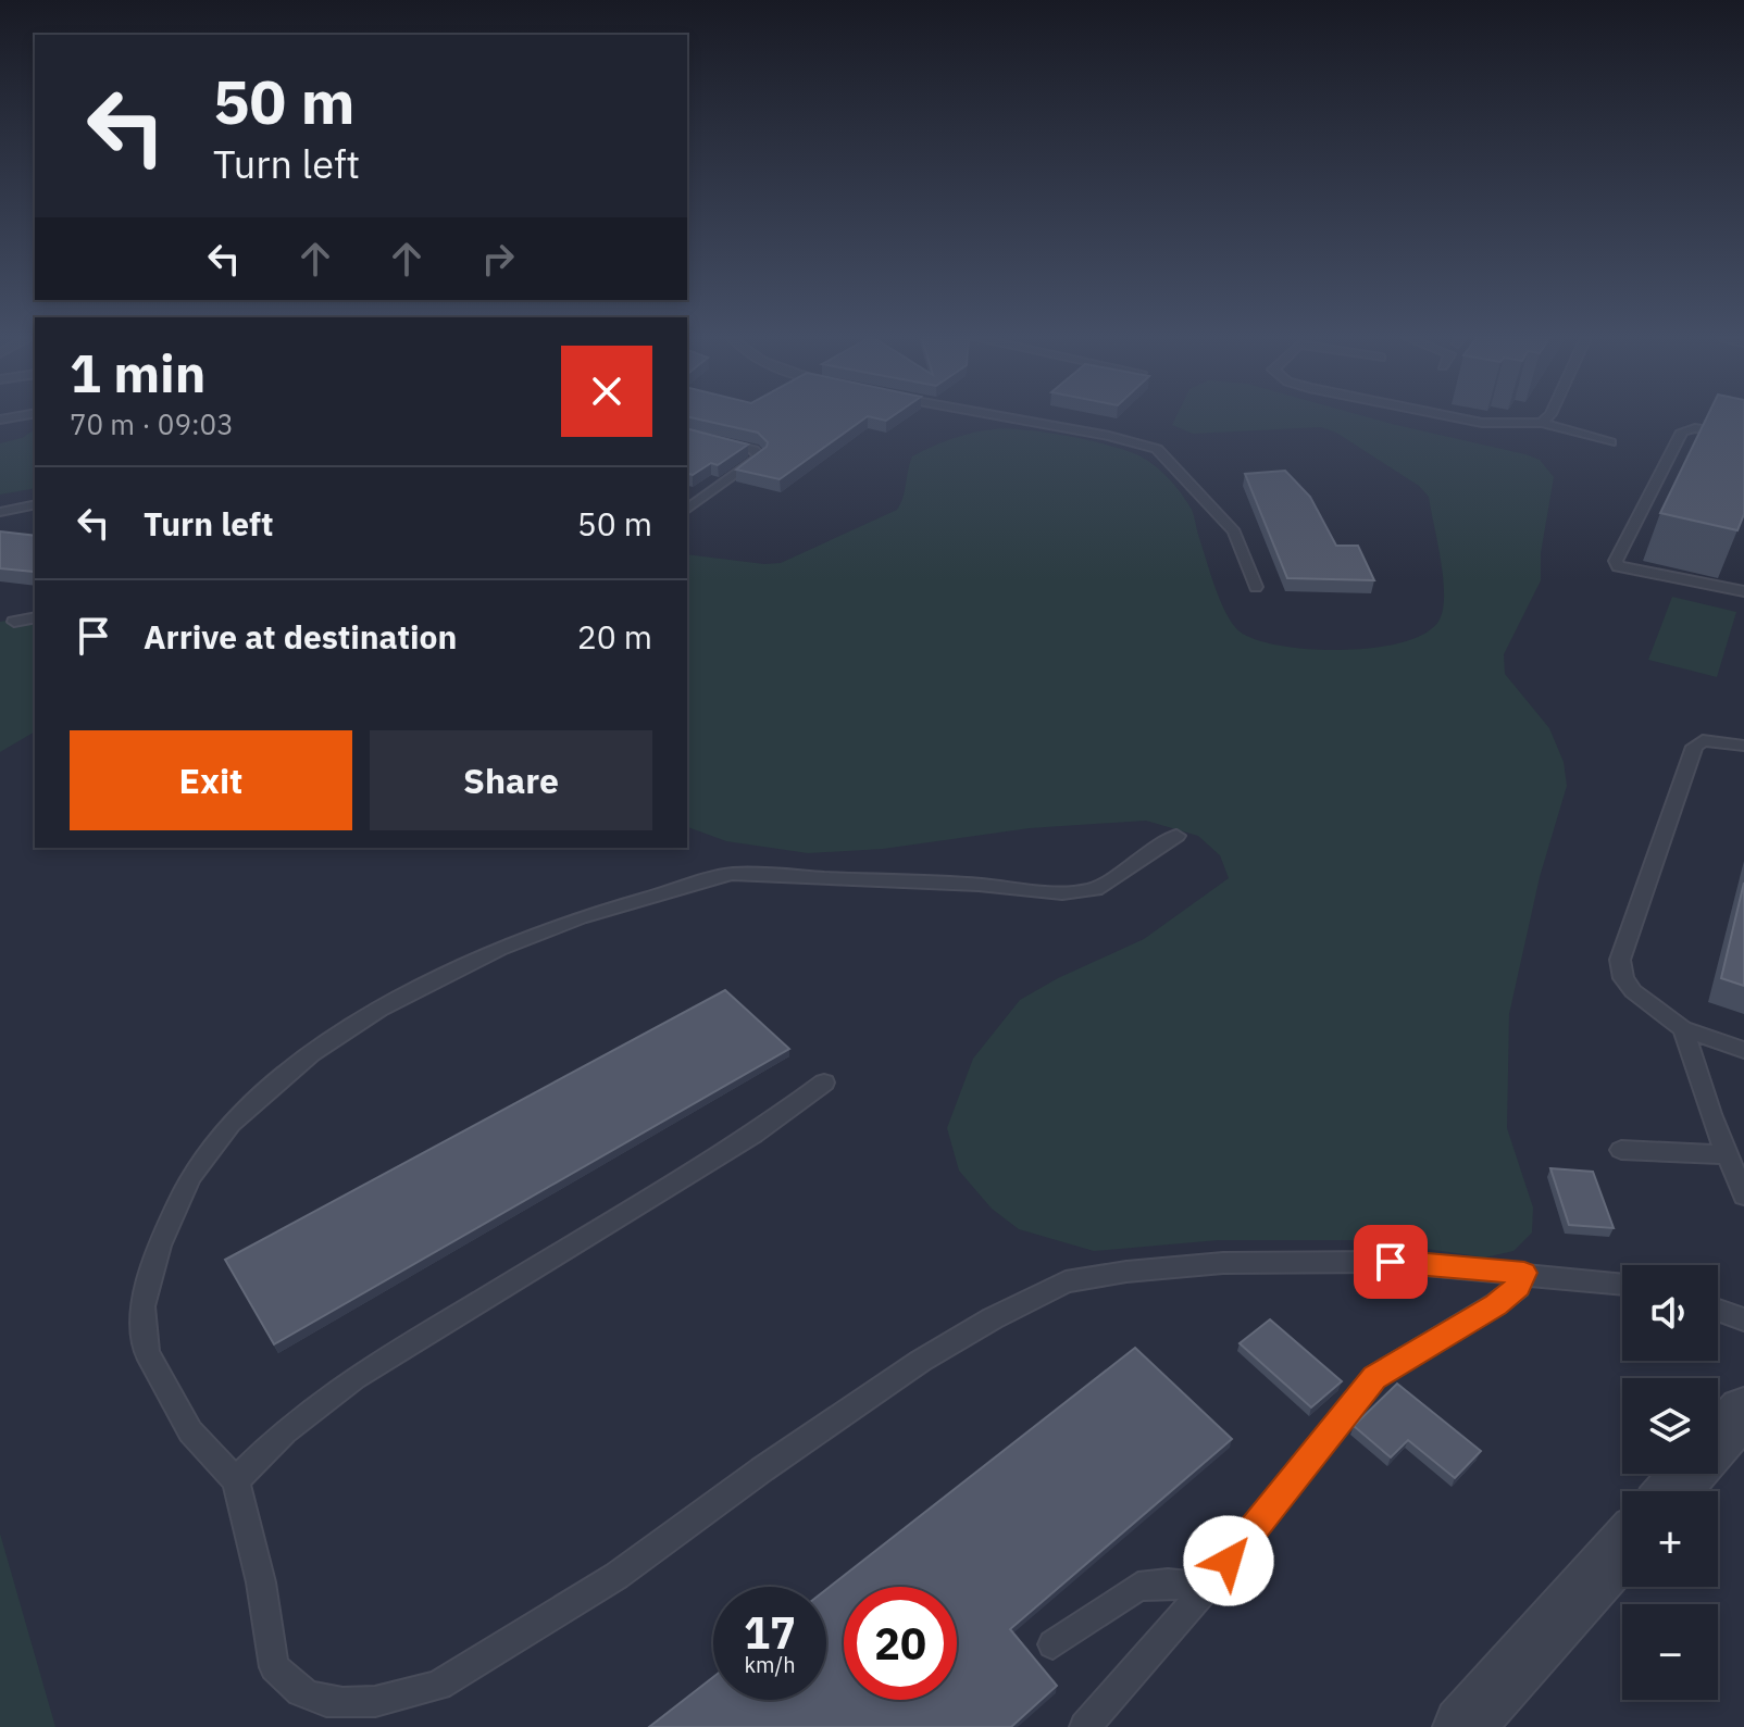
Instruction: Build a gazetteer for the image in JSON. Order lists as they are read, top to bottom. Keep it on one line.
{"page":{"turn":["50 m","Turn left"],"heading":["1 min","70 m · 09:03"],"list":[{"name":"Turn left","value":"50 m"},{"name":"Arrive at destination","value":"20 m"}],"buttons":["Exit","Share"],"map_buttons":["+","−"],"speed":"17 km/h","limit":"20"}}
